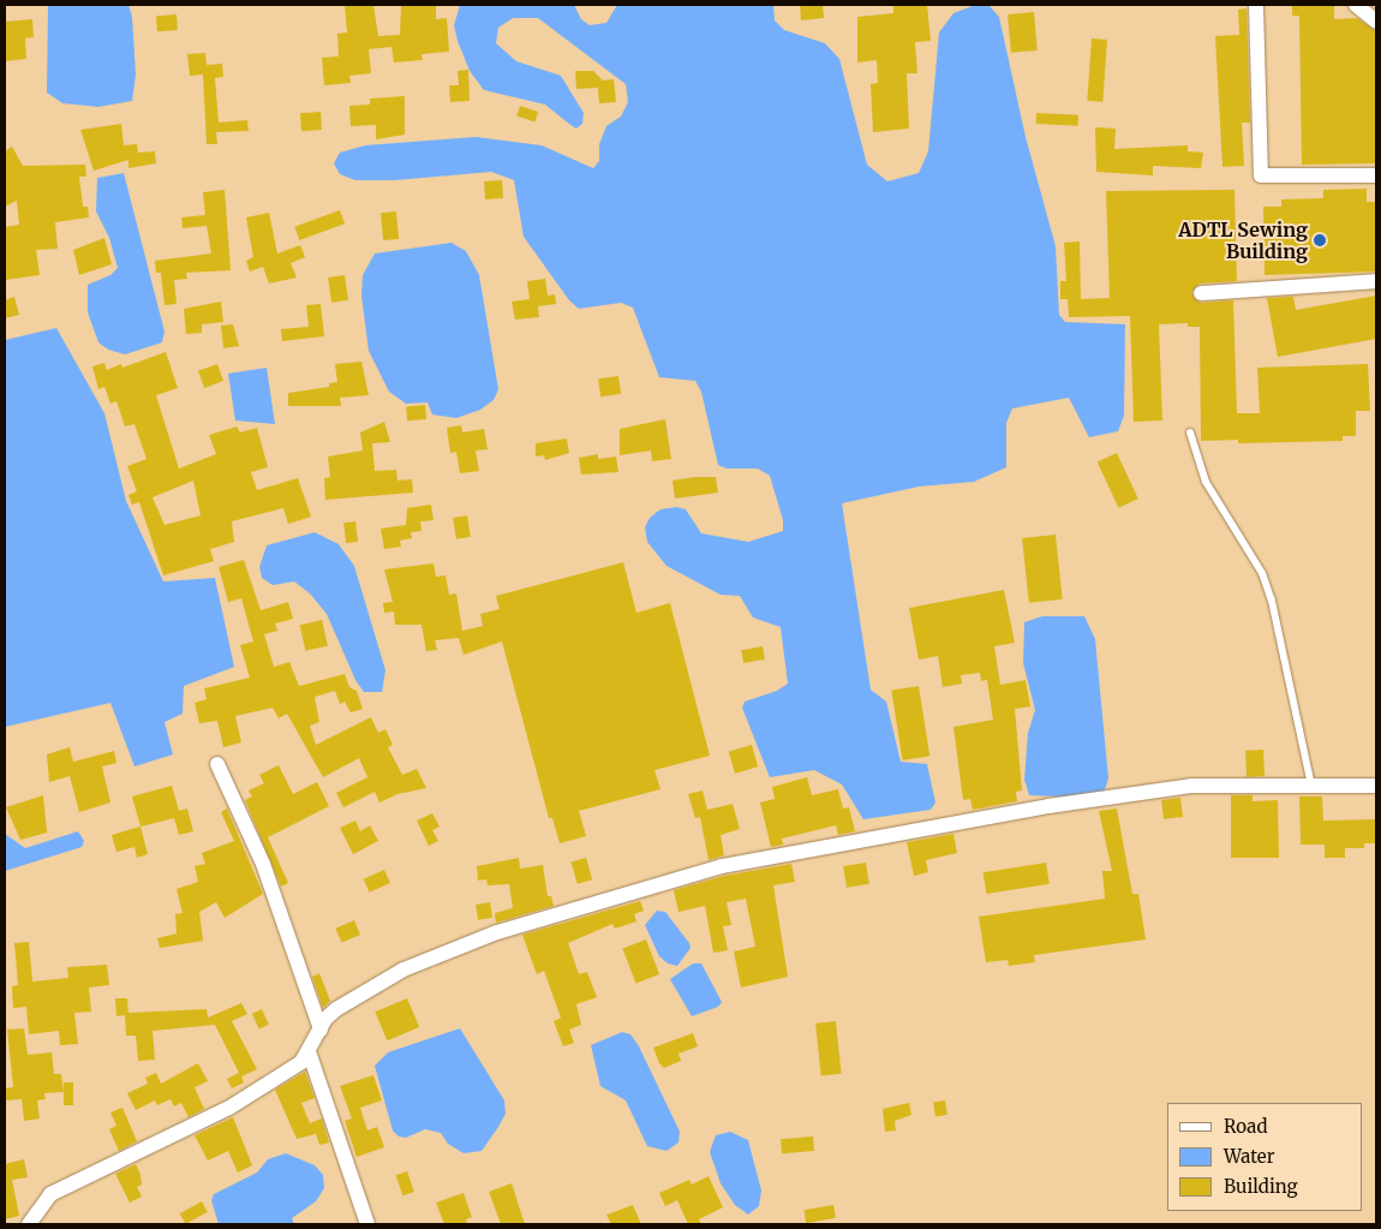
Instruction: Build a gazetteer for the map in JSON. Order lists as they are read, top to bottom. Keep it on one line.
{"places":["ADTL Sewing Building"],"legend":["Road","Water","Building"]}
